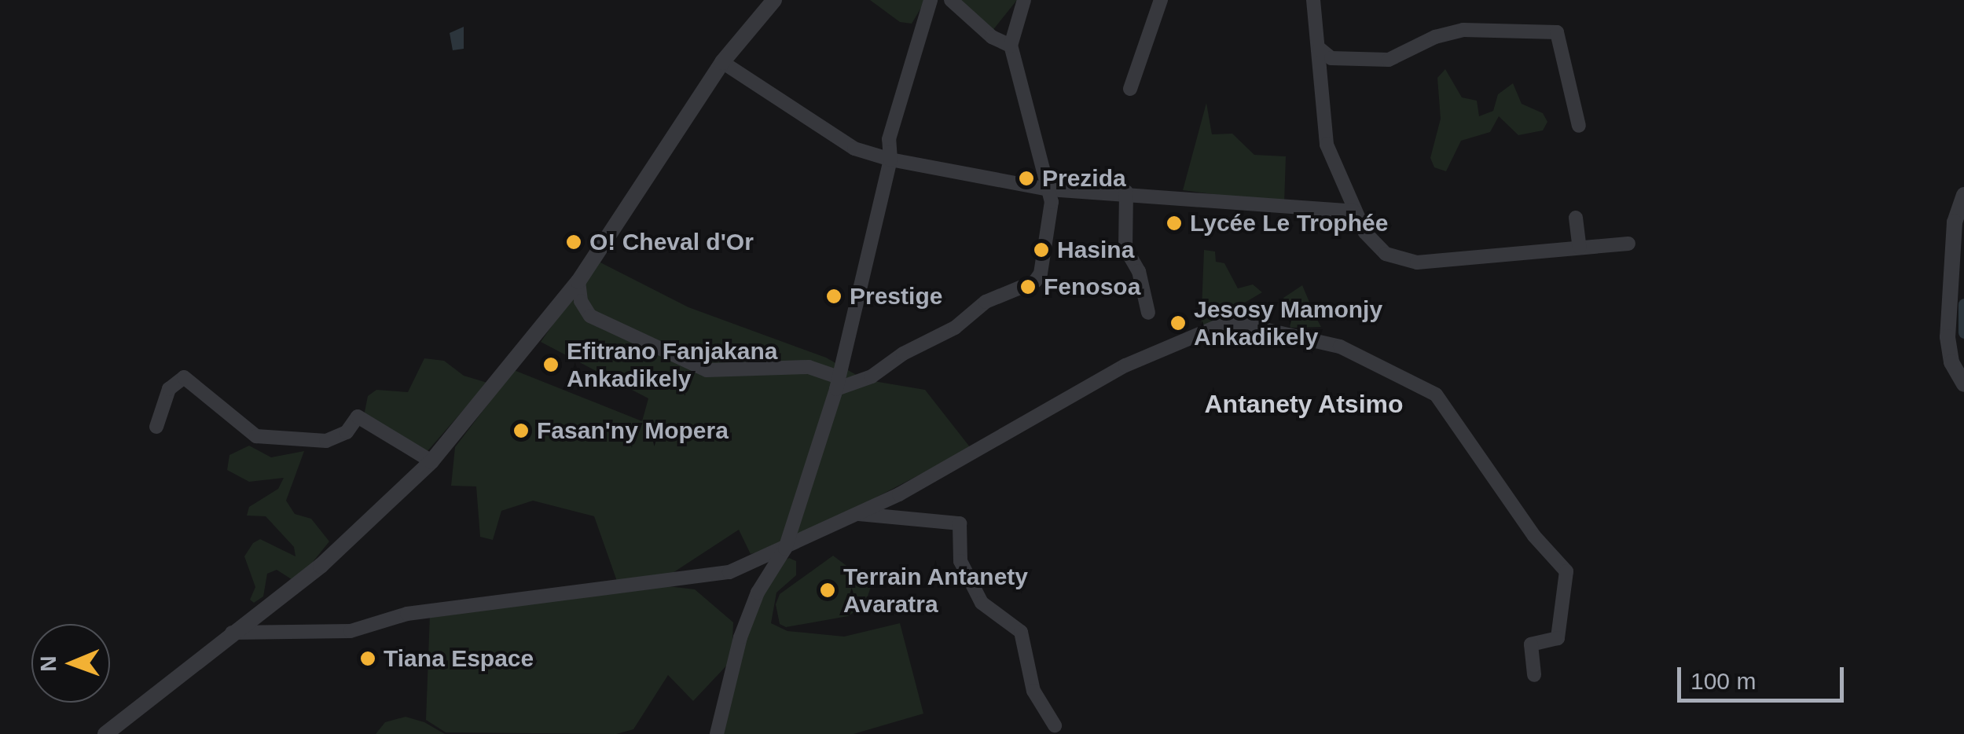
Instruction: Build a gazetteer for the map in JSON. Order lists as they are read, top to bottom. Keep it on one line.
{"districts":["Antanety Atsimo"],"places":["Prezida","Lycée Le Trophée","O! Cheval d'Or","Hasina","Fenosoa","Prestige","Jesosy Mamonjy Ankadikely","Efitrano Fanjakana Ankadikely","Fasan'ny Mopera","Terrain Antanety Avaratra","Tiana Espace"],"scale_bar":"100 m","north":"left"}
